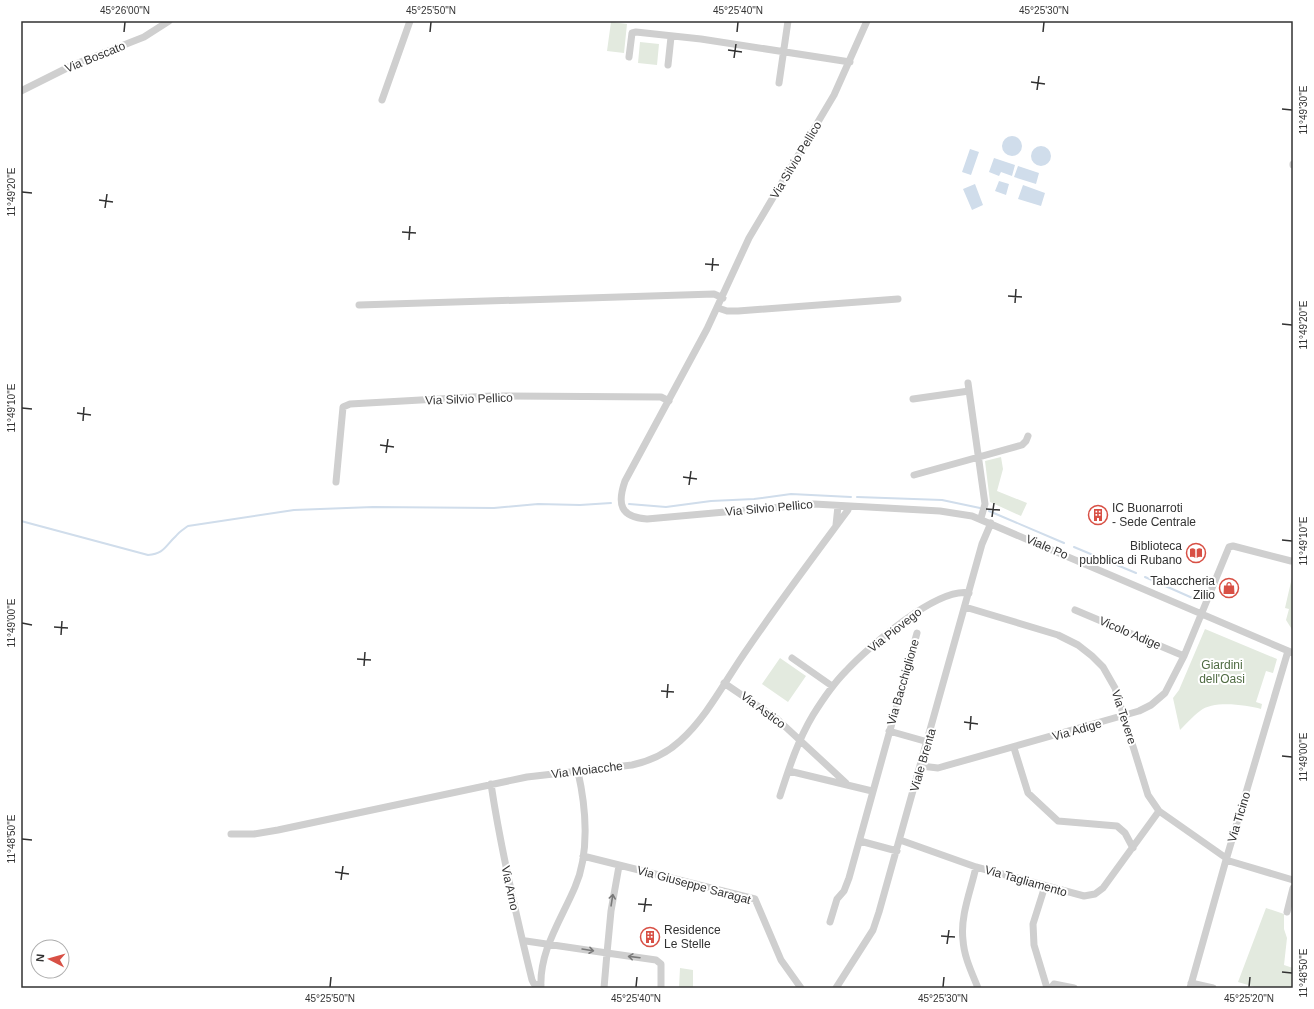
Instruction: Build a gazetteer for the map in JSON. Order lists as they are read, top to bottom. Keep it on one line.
{"streets":{"street":["Via Boscato","Via Silvio Pellico","Viale Po","Via Piovego","Vicolo Adige","Via Bacchiglione","Via Astico","Via Tevere","Via Adige","Viale Brenta","Via Moiacche","Via Ticino","Via Tagliamento","Via Giuseppe Saragat","Via Arno"]},"crossings":[["Via Silvio Pellico","Viale Po"],["Via Silvio Pellico","Via Moiacche"],["Viale Po","Via Adige"],["Viale Po","Viale Brenta"],["Viale Po","Via Moiacche"],["Viale Po","Via Ticino"],["Via Piovego","Via Astico"],["Via Piovego","Viale Brenta"],["Vicolo Adige","Via Adige"],["Via Bacchiglione","Viale Brenta"],["Via Astico","Via Moiacche"],["Via Tevere","Via Adige"],["Via Tevere","Viale Brenta"],["Via Tevere","Via Ticino"],["Via Tevere","Via Tagliamento"],["Via Adige","Viale Brenta"],["Viale Brenta","Via Tagliamento"],["Via Moiacche","Via Arno"]],"parks":["Giardini dell'Oasi"],"places":{"building":["IC Buonarroti - Sede Centrale","Residence Le Stelle"],"library":["Biblioteca pubblica di Rubano"],"shop":["Tabaccheria Zilio"]},"north":"left","coordinates":["45°26'00\"N","45°25'50\"N","45°25'40\"N","45°25'30\"N","11°49'30\"E","11°49'20\"E","11°49'10\"E","11°49'00\"E","11°48'50\"E","45°25'20\"N"]}
